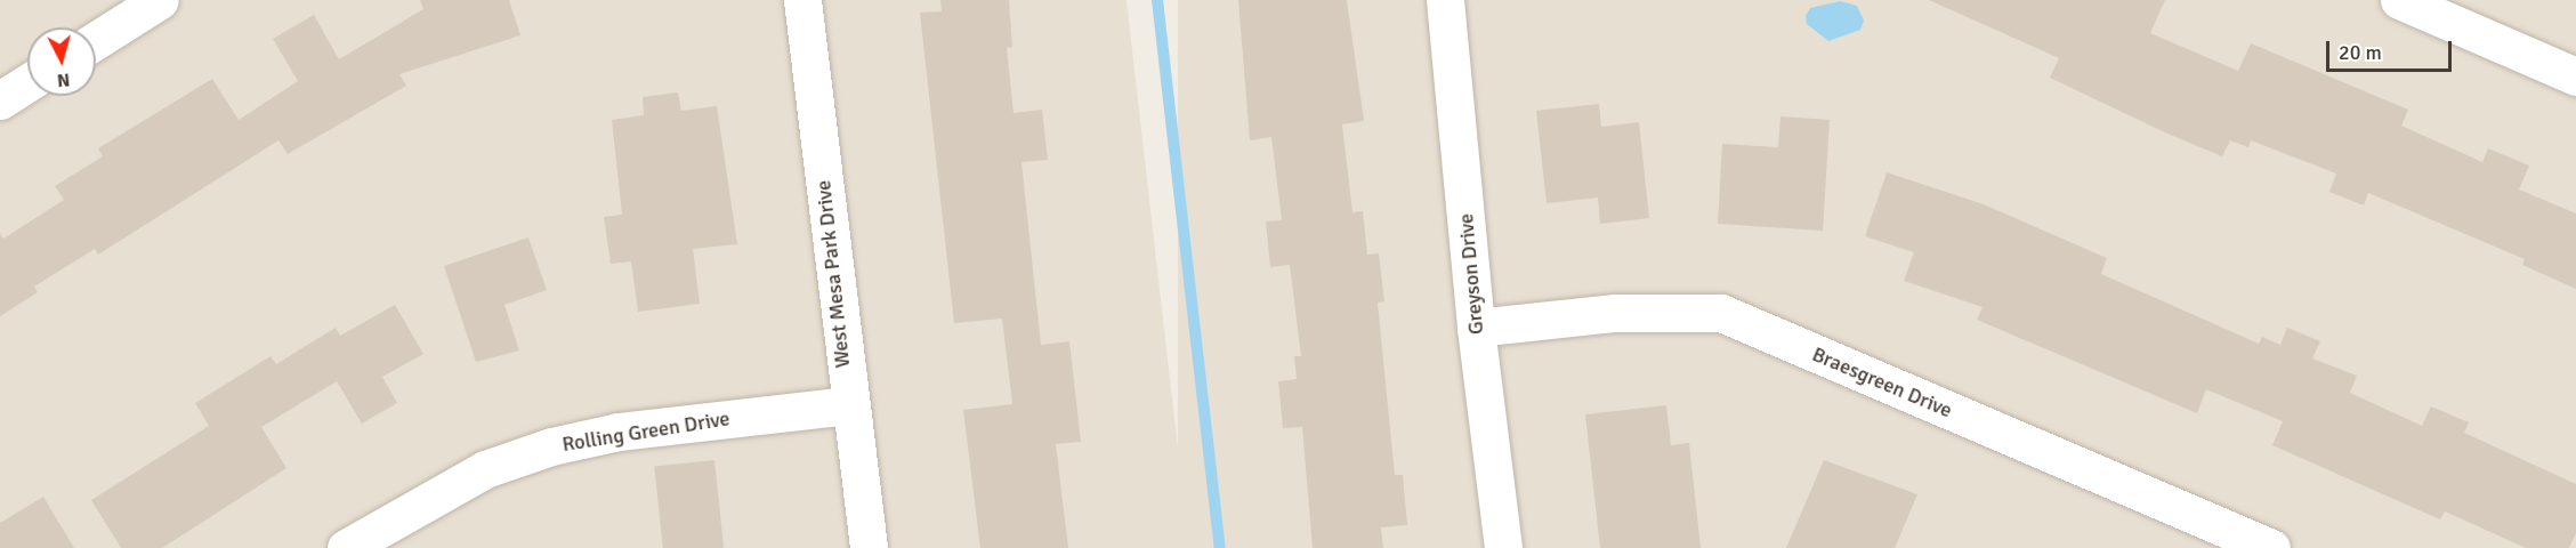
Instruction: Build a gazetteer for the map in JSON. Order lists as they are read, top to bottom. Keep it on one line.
{"streets":{"street":["West Mesa Park Drive","Greyson Drive","Braesgreen Drive","Rolling Green Drive"]},"crossings":[["West Mesa Park Drive","Rolling Green Drive"],["Greyson Drive","Braesgreen Drive"]],"scale_bar":"20 m","north":"bottom"}
